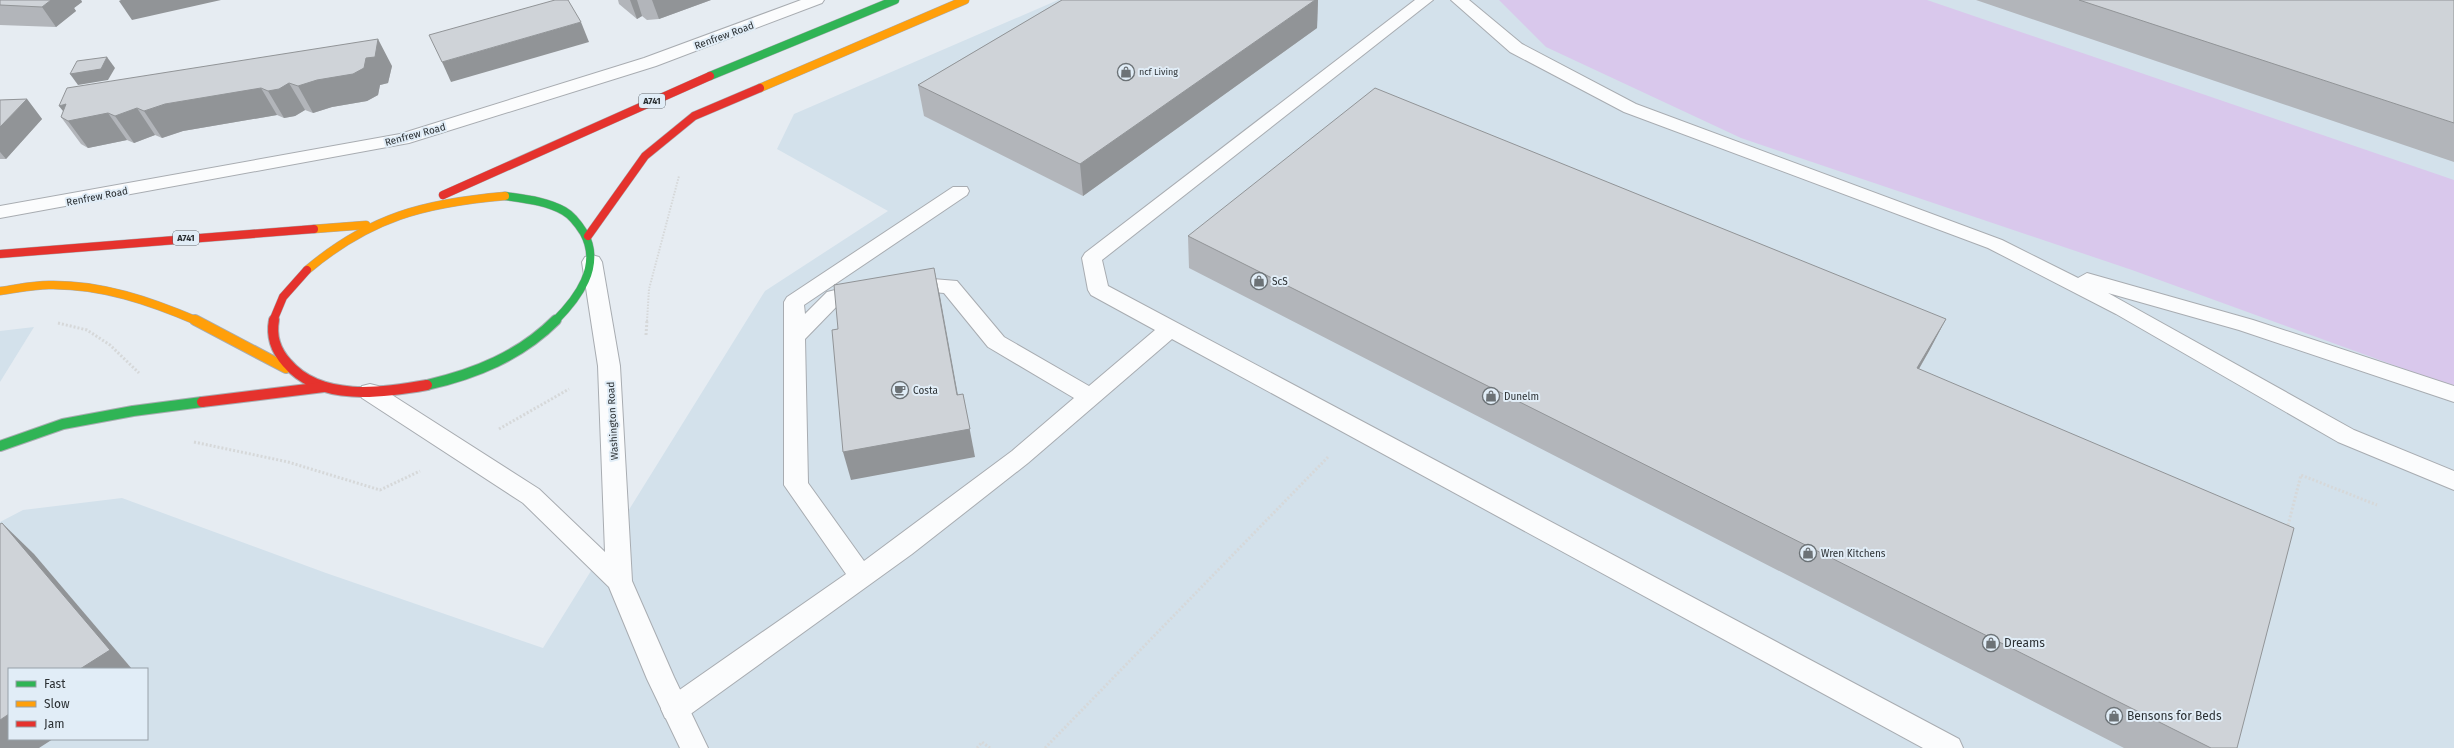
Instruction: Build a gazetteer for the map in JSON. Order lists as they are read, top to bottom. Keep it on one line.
{"streets":{"main road":["A741"],"street":["Renfrew Road","Washington Road"]},"places":{"shop":["ncf Living","ScS","Dunelm","Wren Kitchens","Dreams","Bensons for Beds"],"cafe":["Costa"]},"legend":["Fast","Slow","Jam"]}
